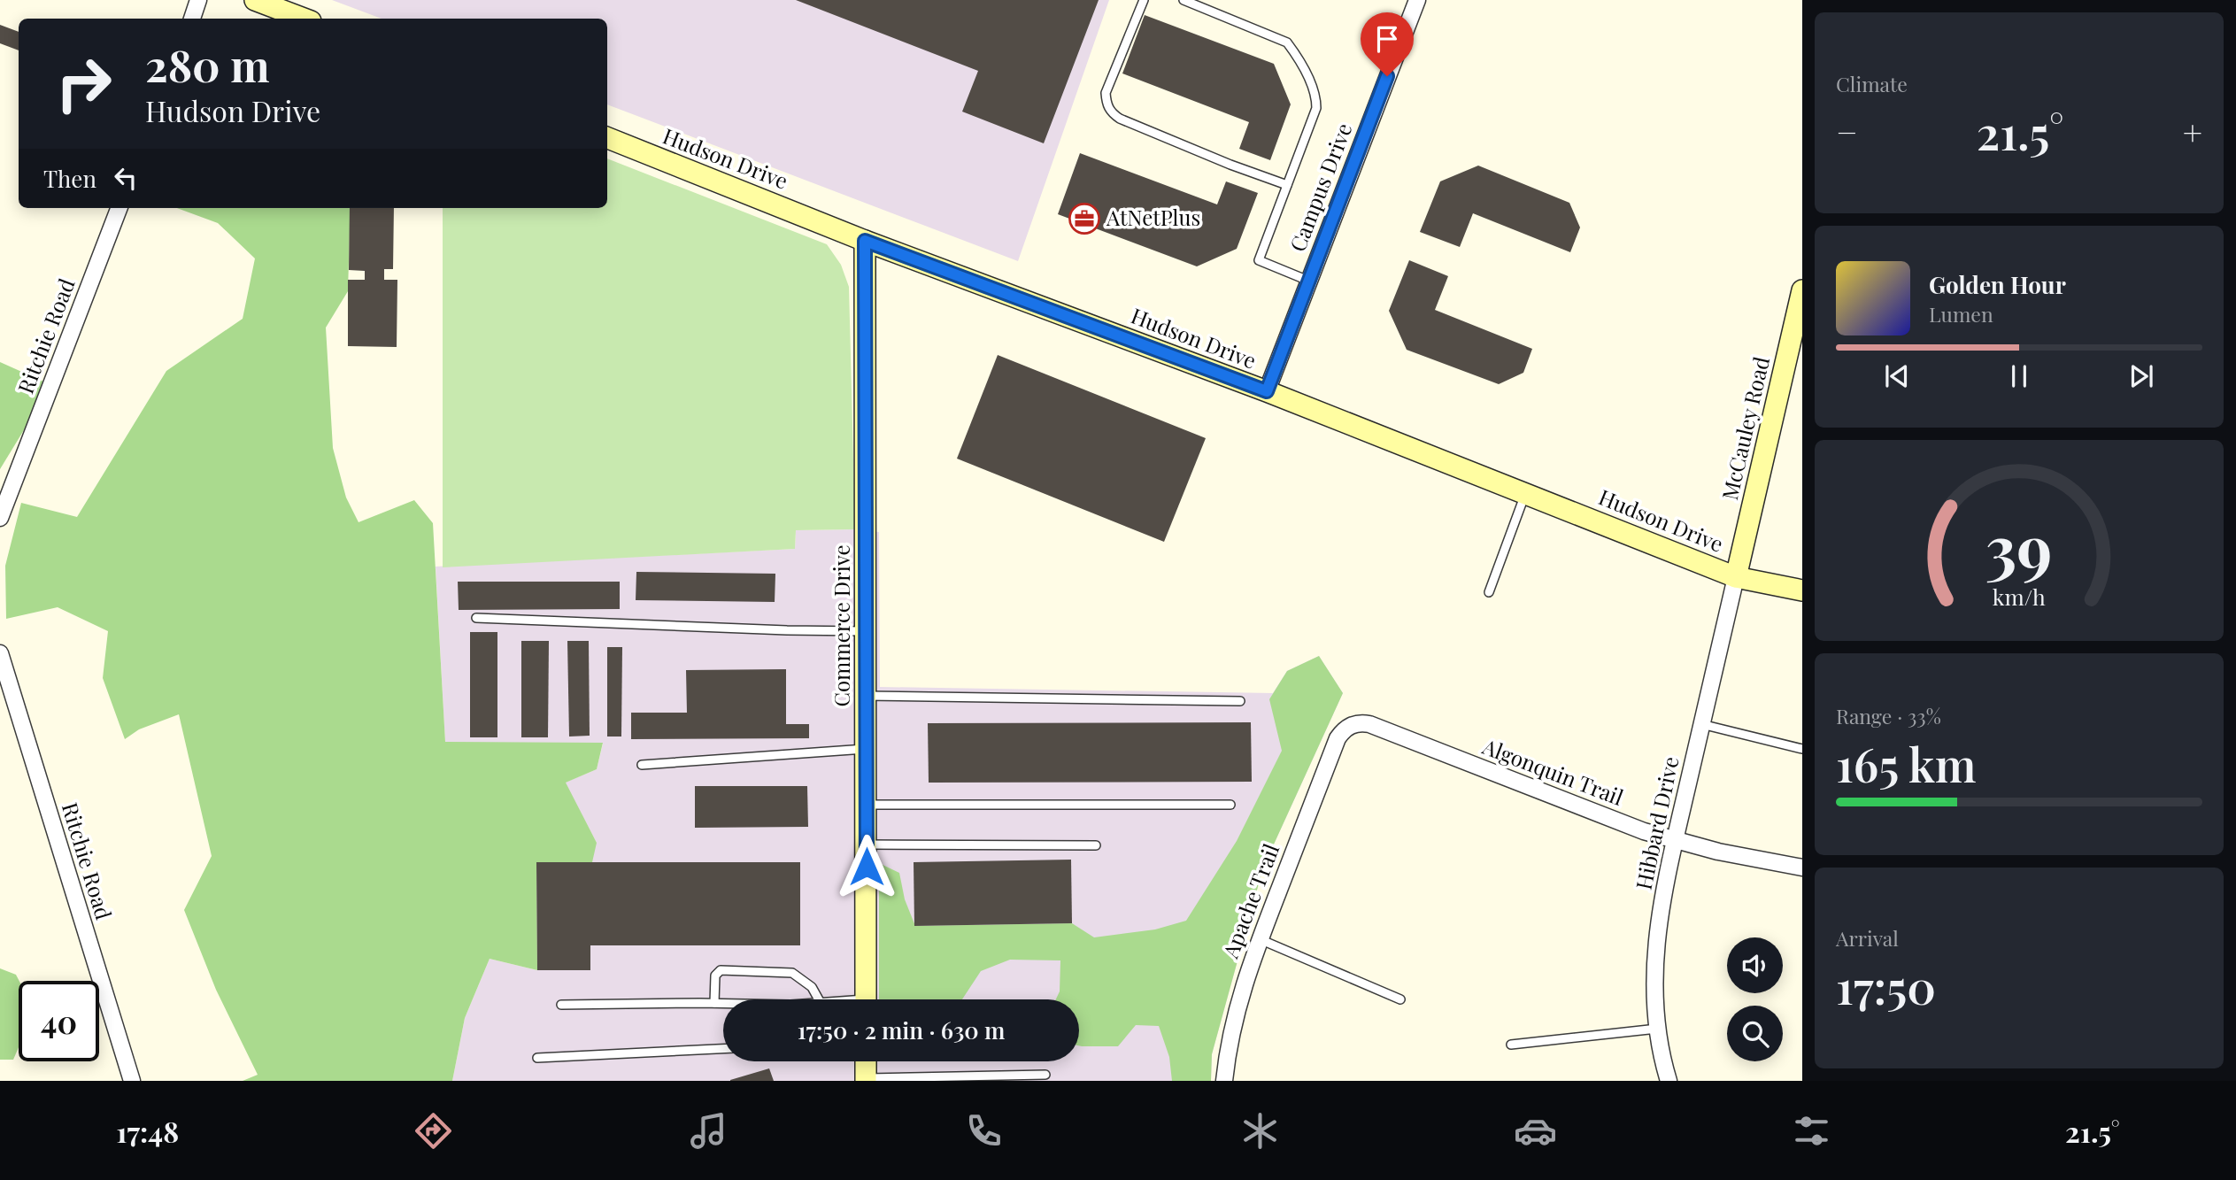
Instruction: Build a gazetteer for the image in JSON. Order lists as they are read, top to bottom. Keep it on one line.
{"streets":{"main road":["Hudson Drive","McCauley Road","Commerce Drive"],"street":["Campus Drive","Ritchie Road","Algonquin Trail","Hibbard Drive","Apache Trail"]},"crossings":[["Hudson Drive","Campus Drive"],["Hudson Drive","McCauley Road"],["Hudson Drive","Commerce Drive"],["Hudson Drive","Hibbard Drive"],["McCauley Road","Hibbard Drive"],["Algonquin Trail","Hibbard Drive"],["Algonquin Trail","Apache Trail"]],"places":{"office":["AtNetPlus"]},"page":{"tile":["Climate",["Range · 33%","165 km"],["Arrival","17:50"]],"turn":["280 m","Hudson Drive"],"heat":["−","21.5°","+"],"then":"Then","song":["Golden Hour","Lumen"],"limit":"40","trip":"17:50 · 2 min · 630 m","tabs":["17:48","21.5°"],"gauge":["39","km/h"]}}
